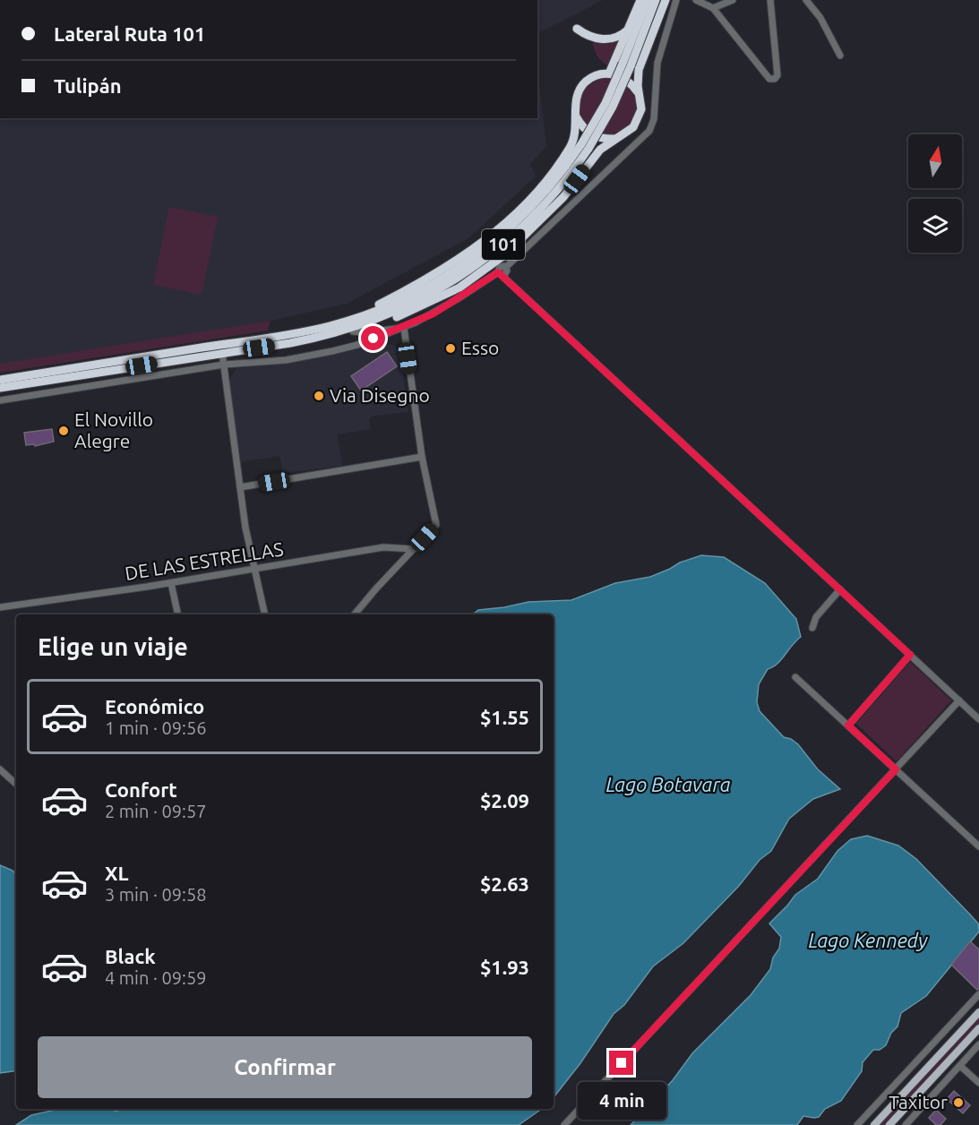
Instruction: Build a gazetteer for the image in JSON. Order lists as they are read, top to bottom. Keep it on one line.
{"streets":{"highway":["101"],"street":["DE LAS ESTRELLAS"]},"water":["Lago Botavara","Lago Kennedy"],"places":["Esso","Via Disegno","El Novillo Alegre","Taxitor"],"north":"top","page":{"banner":["Lateral Ruta 101","Tulipán"],"heading":"Elige un viaje","list":[{"name":"Económico","note":"1 min · 09:56","value":"$1.55"},{"name":"Confort","note":"2 min · 09:57","value":"$2.09"},{"name":"XL","note":"3 min · 09:58","value":"$2.63"},{"name":"Black","note":"4 min · 09:59","value":"$1.93"}],"buttons":"Confirmar","bubble":"4 min"}}
